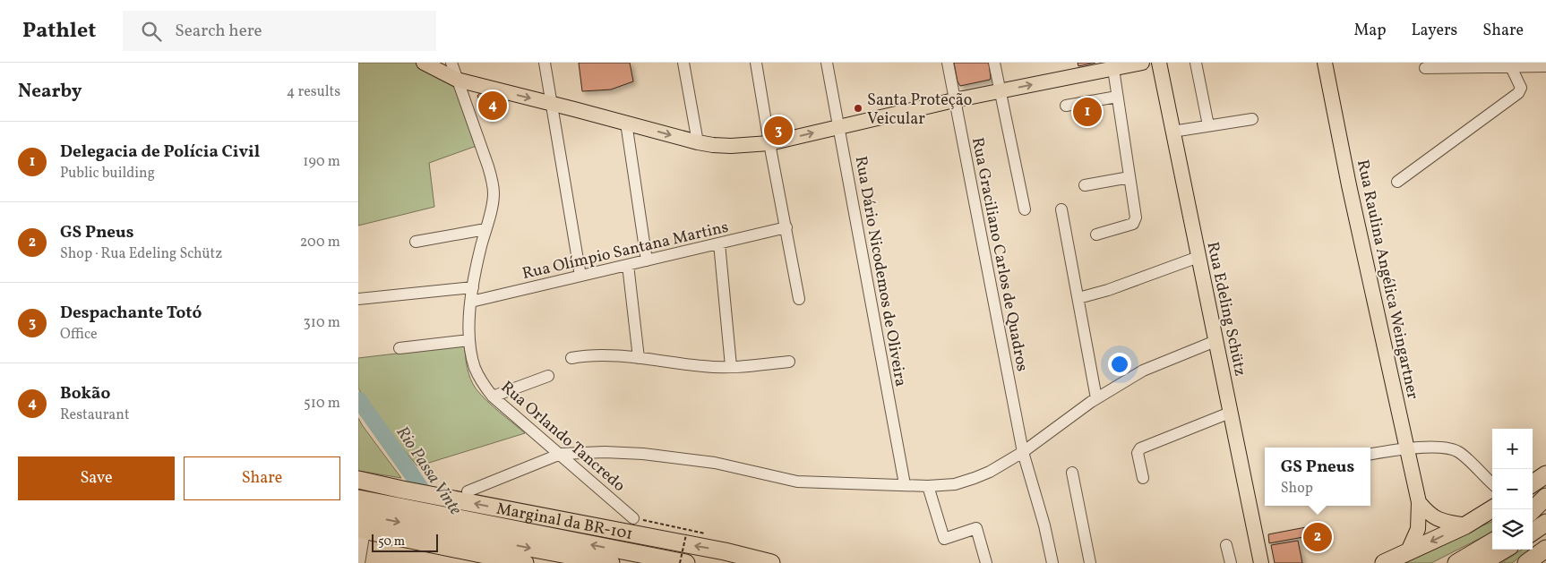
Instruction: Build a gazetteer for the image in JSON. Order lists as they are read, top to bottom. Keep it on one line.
{"streets":{"highway":["Marginal da BR-101"],"main road":["Rua Raulina Angélica Weingartner","Rua Edeling Schütz"],"street":["Rua Olímpio Santana Martins","Rua Graciliano Carlos de Quadros","Rua Dário Nicodemos de Oliveira","Rua Orlando Tancredo"]},"crossings":[["Rua Olímpio Santana Martins","Rua Orlando Tancredo"]],"water":["Rio Passa Vinte"],"places":["Santa Proteção Veicular"],"scale_bar":"50 m","page":{"header":"Pathlet","search":"Search here","nav":["Map","Layers","Share"],"heading":["Nearby","4 results"],"pins":["4","1","3","2"],"list":[{"mark":"1","name":"Delegacia de Polícia Civil","note":"Public building","value":"190 m"},{"mark":"2","name":"GS Pneus","note":"Shop · Rua Edeling Schütz","value":"200 m"},{"mark":"3","name":"Despachante Totó","note":"Office","value":"310 m"},{"mark":"4","name":"Bokão","note":"Restaurant","value":"510 m"}],"map_buttons":["+","−"],"buttons":["Save","Share"],"popup":["GS Pneus","Shop"],"scale":"50 m"}}
